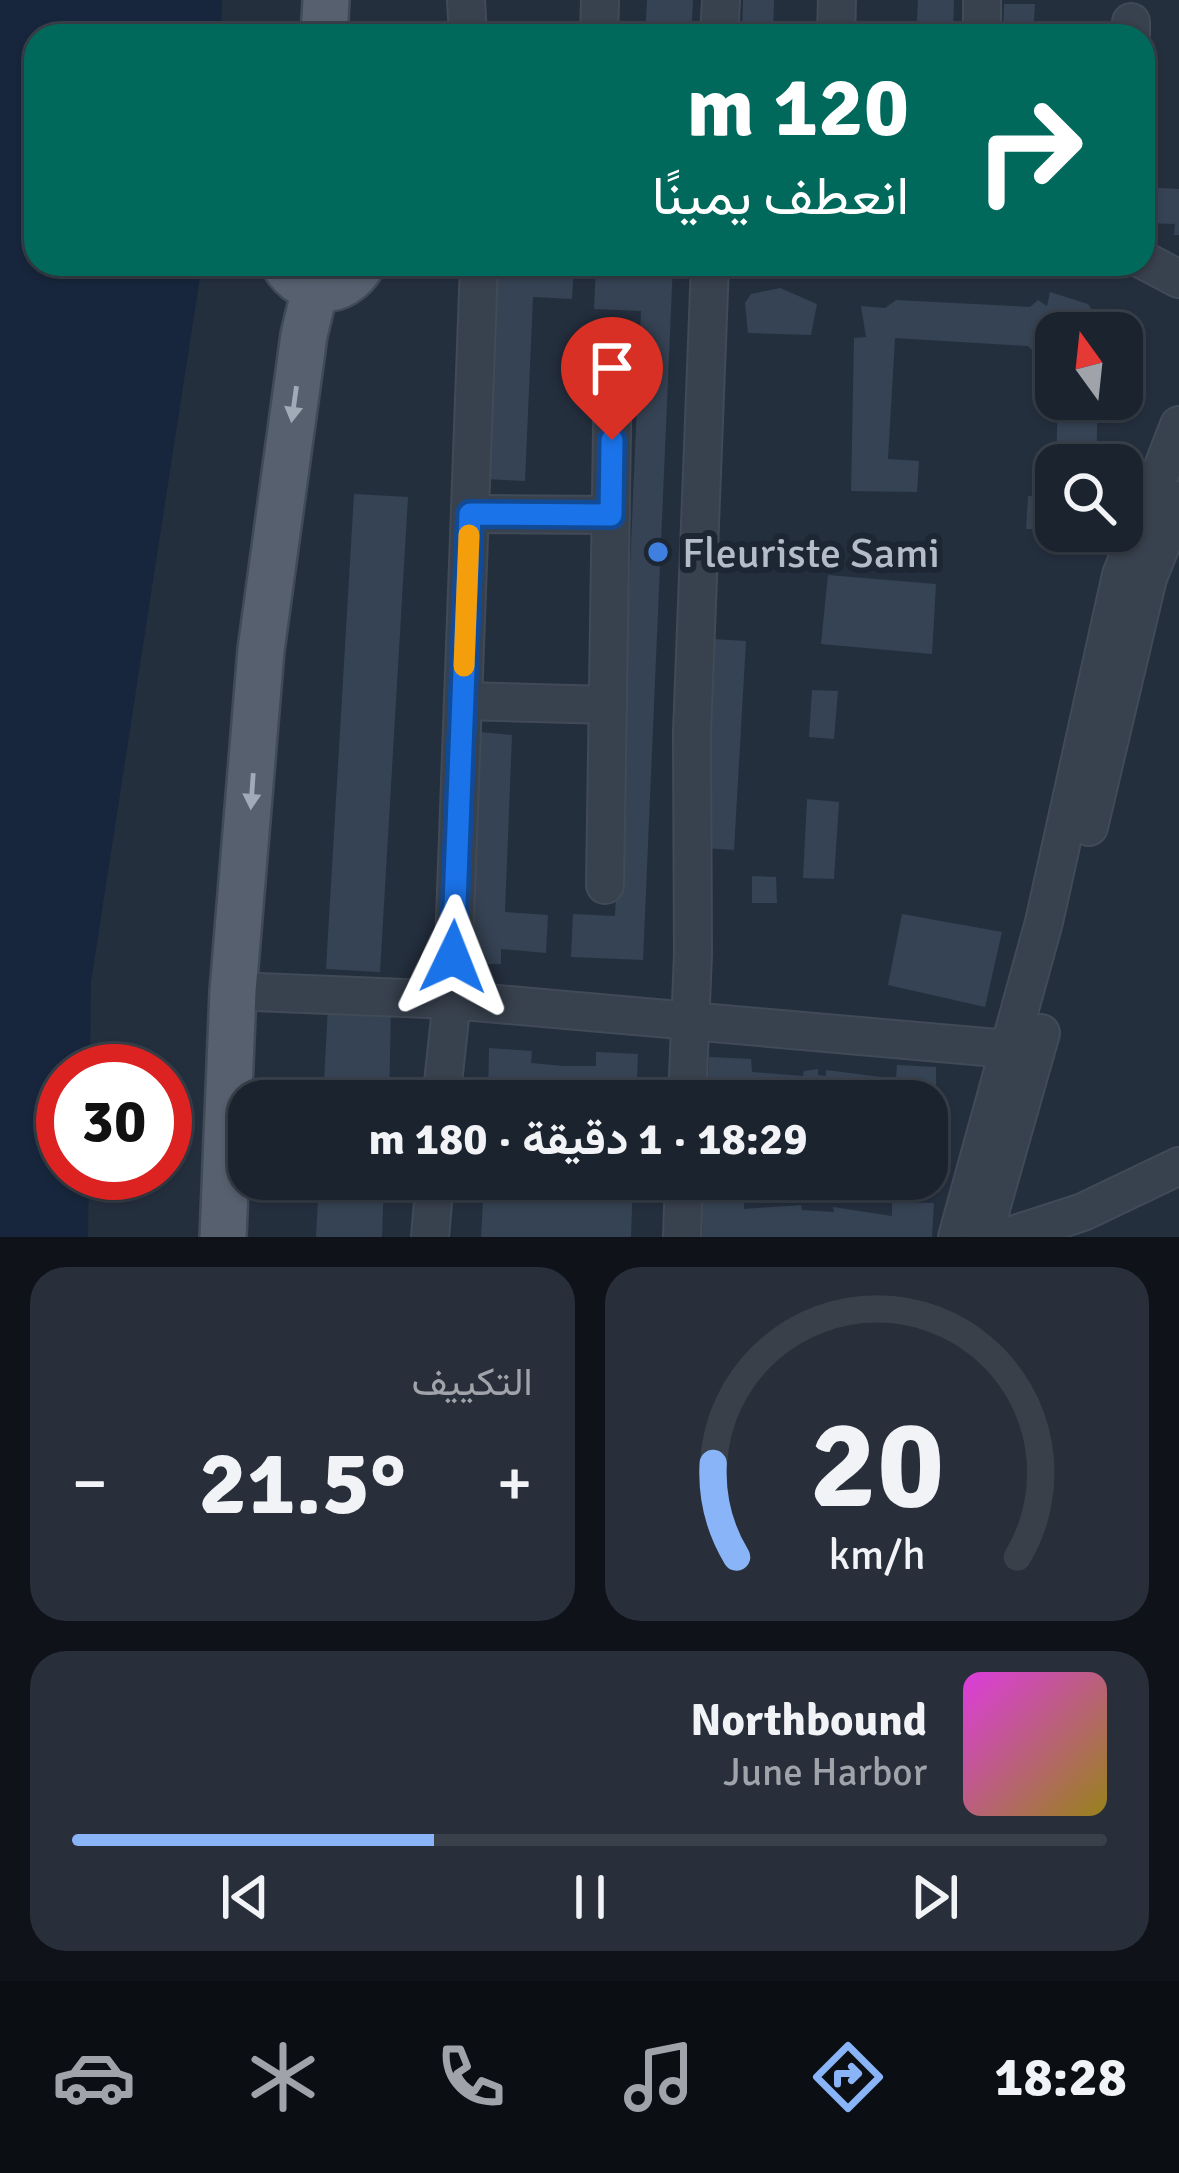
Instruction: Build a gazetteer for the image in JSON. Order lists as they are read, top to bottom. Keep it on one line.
{"places":["Fleuriste Sami"],"north":"top","page":{"turn":["120 m","انعطف يمينًا"],"limit":"30","trip":"18:29 · 1 دقيقة · 180 m","tile":"التكييف","heat":["−","21.5°","+"],"song":["Northbound","June Harbor"],"tabs":"18:28","gauge":["20","km/h"]}}
